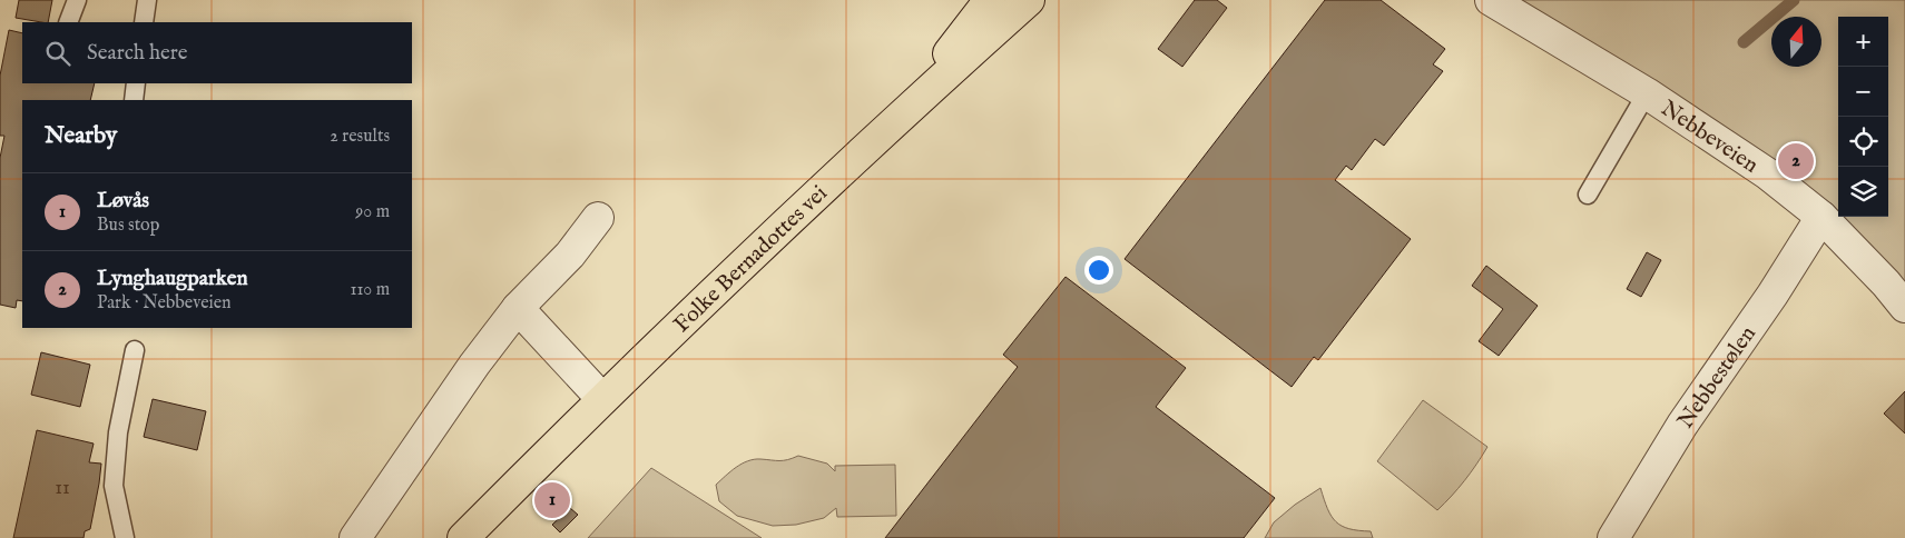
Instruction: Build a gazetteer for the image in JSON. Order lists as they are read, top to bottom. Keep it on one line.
{"streets":{"main road":["Folke Bernadottes vei"],"street":["Nebbeveien","Nebbestølen"]},"crossings":[["Nebbeveien","Nebbestølen"]],"house_numbers":["11"],"north":"top","page":{"map_buttons":["+","−"],"search":"Search here","heading":["Nearby","2 results"],"pins":["2","1"],"list":[{"mark":"1","name":"Løvås","note":"Bus stop","value":"90 m"},{"mark":"2","name":"Lynghaugparken","note":"Park · Nebbeveien","value":"110 m"}]}}
